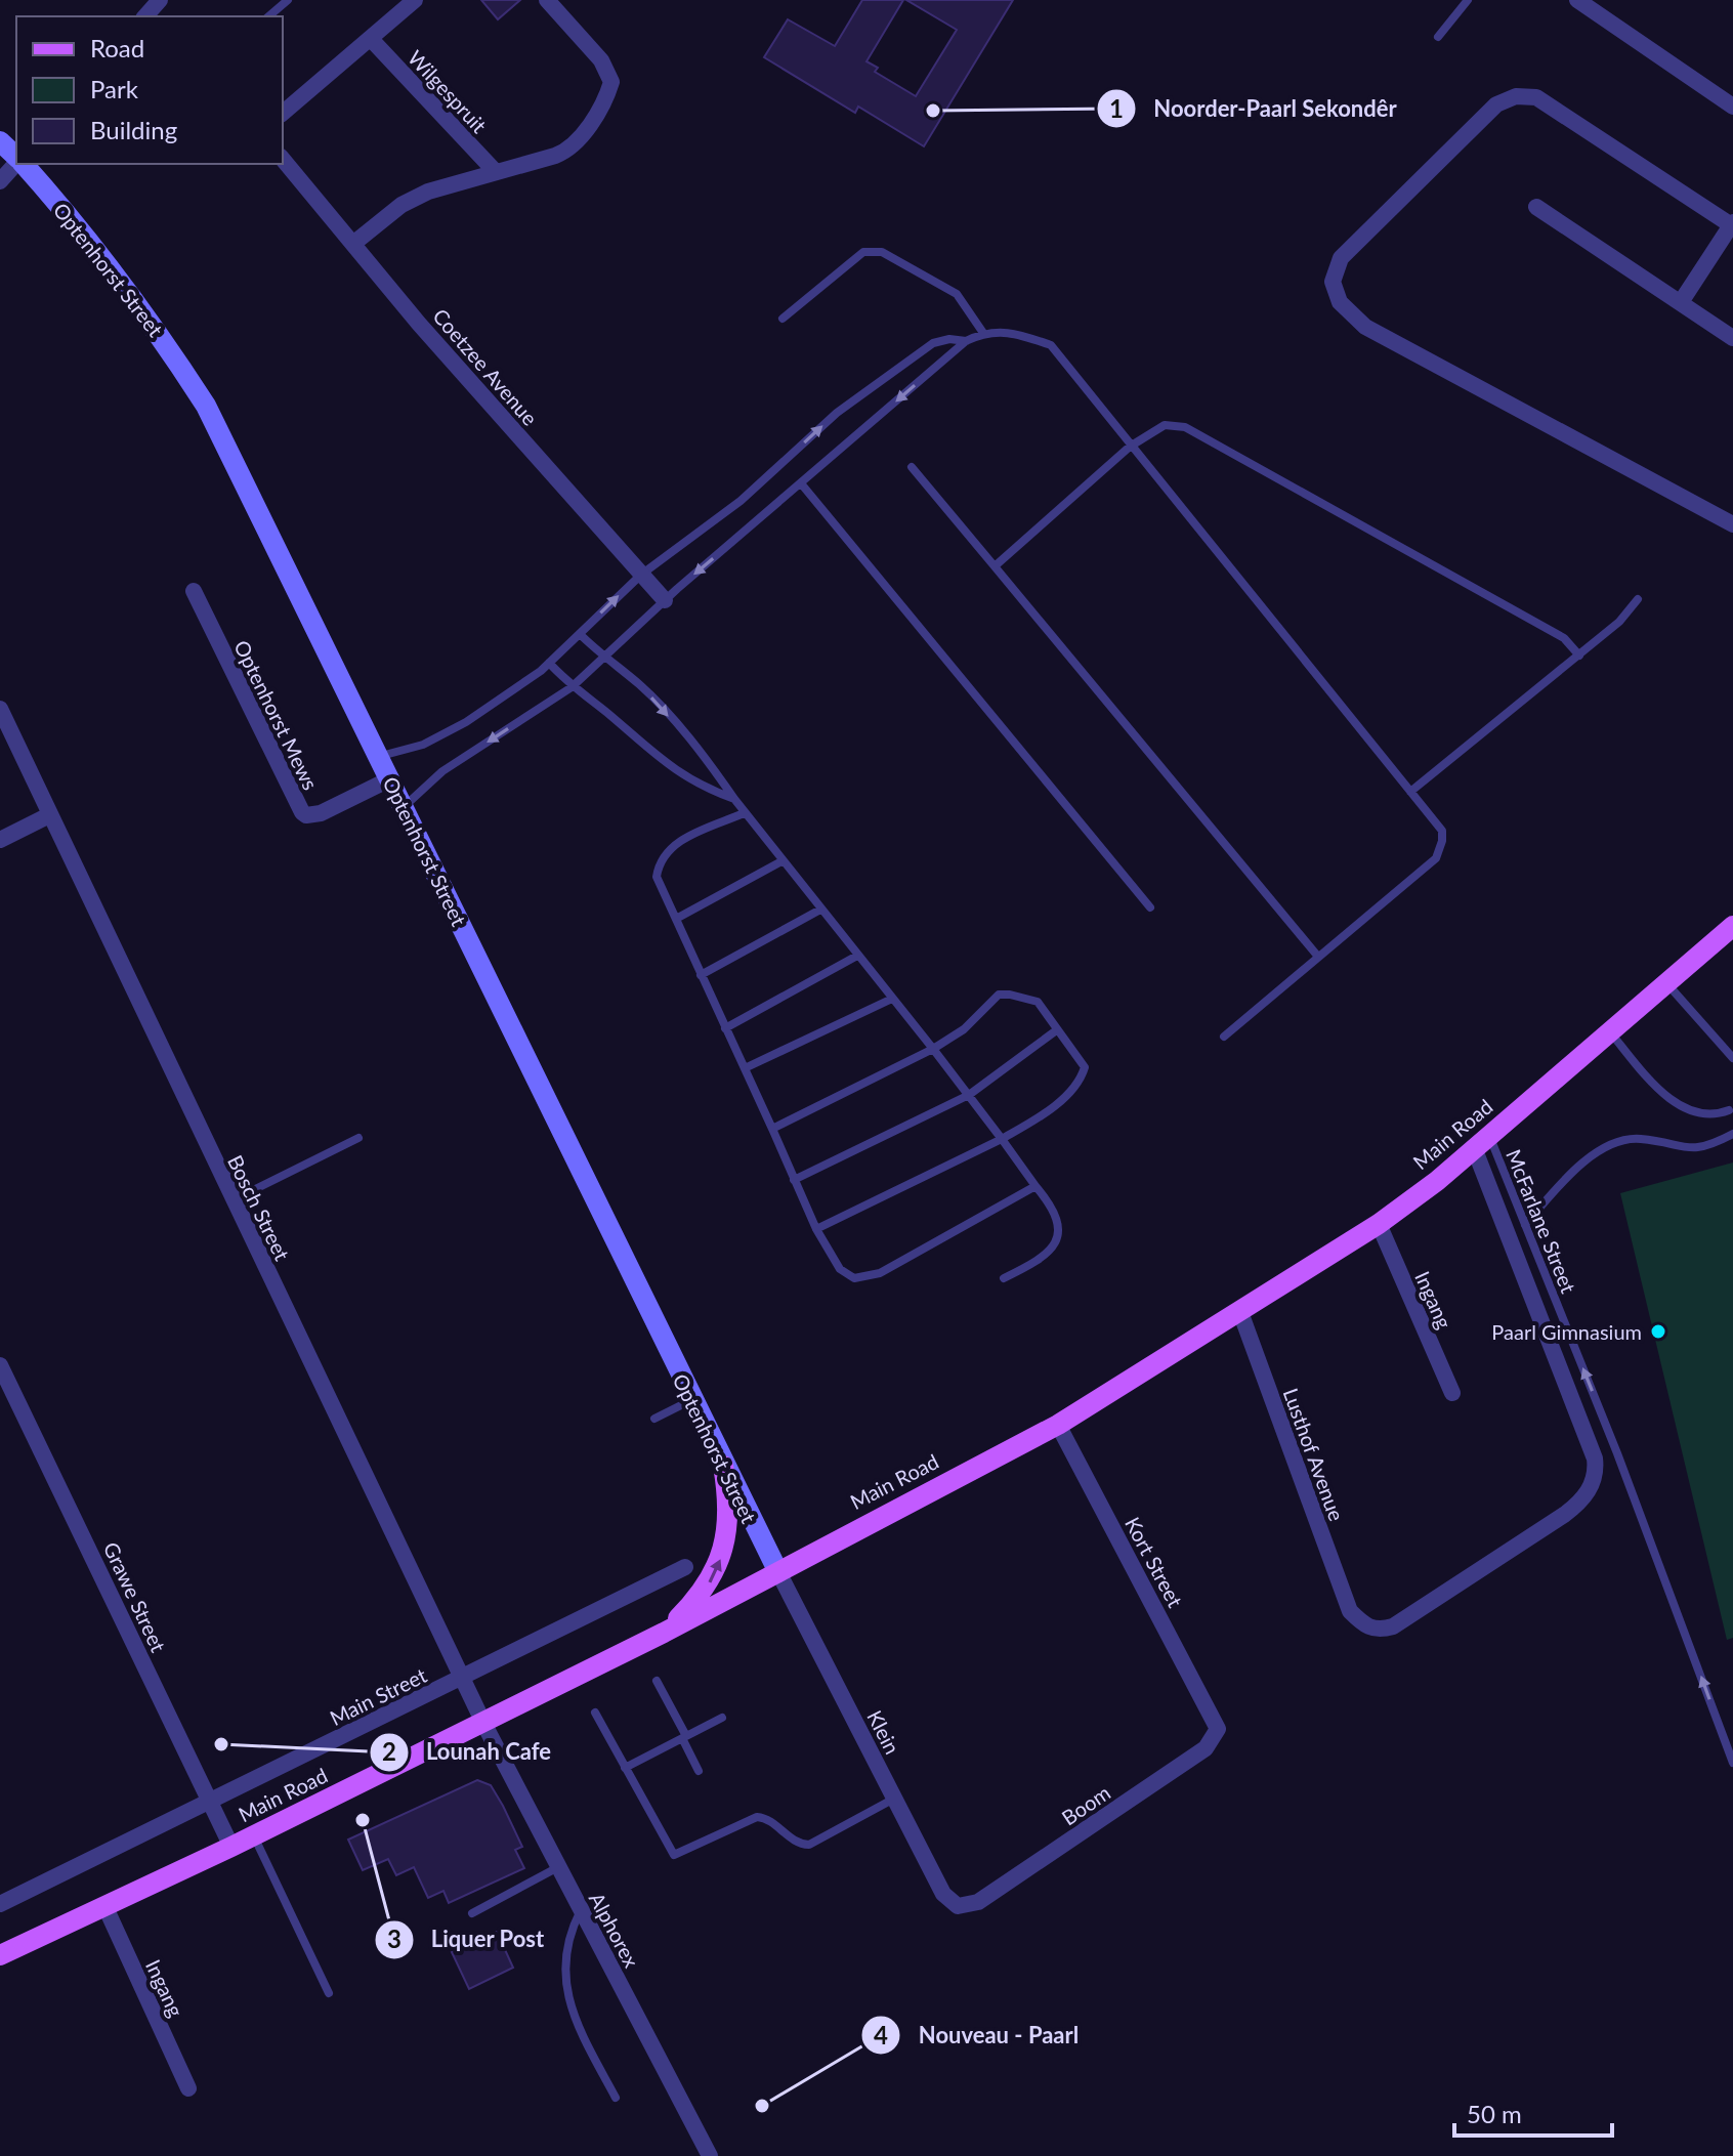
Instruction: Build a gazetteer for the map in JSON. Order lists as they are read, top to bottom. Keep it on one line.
{"streets":{"main road":["Optenhorst Street","Main Road"],"street":["Wilgespruit","Coetzee Avenue","Optenhorst Mews","Bosch Street","Ingang","Lusthof Avenue","Kort Street","Grawe Street","Main Street","Klein","Boom","Alphorex"],"lane":["McFarlane Street"]},"crossings":[["Optenhorst Street","Optenhorst Mews"],["Optenhorst Street","Main Road"],["Optenhorst Street","Klein"],["Main Road","Bosch Street"],["Main Road","McFarlane Street"],["Main Road","Ingang"],["Main Road","Lusthof Avenue"],["Main Road","Kort Street"],["Main Road","Grawe Street"],["Main Road","Klein"],["Main Road","Alphorex"],["Bosch Street","Main Street"],["Bosch Street","Alphorex"],["McFarlane Street","Lusthof Avenue"],["Kort Street","Boom"],["Grawe Street","Main Street"],["Klein","Boom"]],"one_way":["McFarlane Street"],"places":["Noorder-Paarl Sekondêr","Paarl Gimnasium","Lounah Cafe","Liquer Post","Nouveau - Paarl"],"legend":["Road","Park","Building"],"scale_bar":"50 m"}
